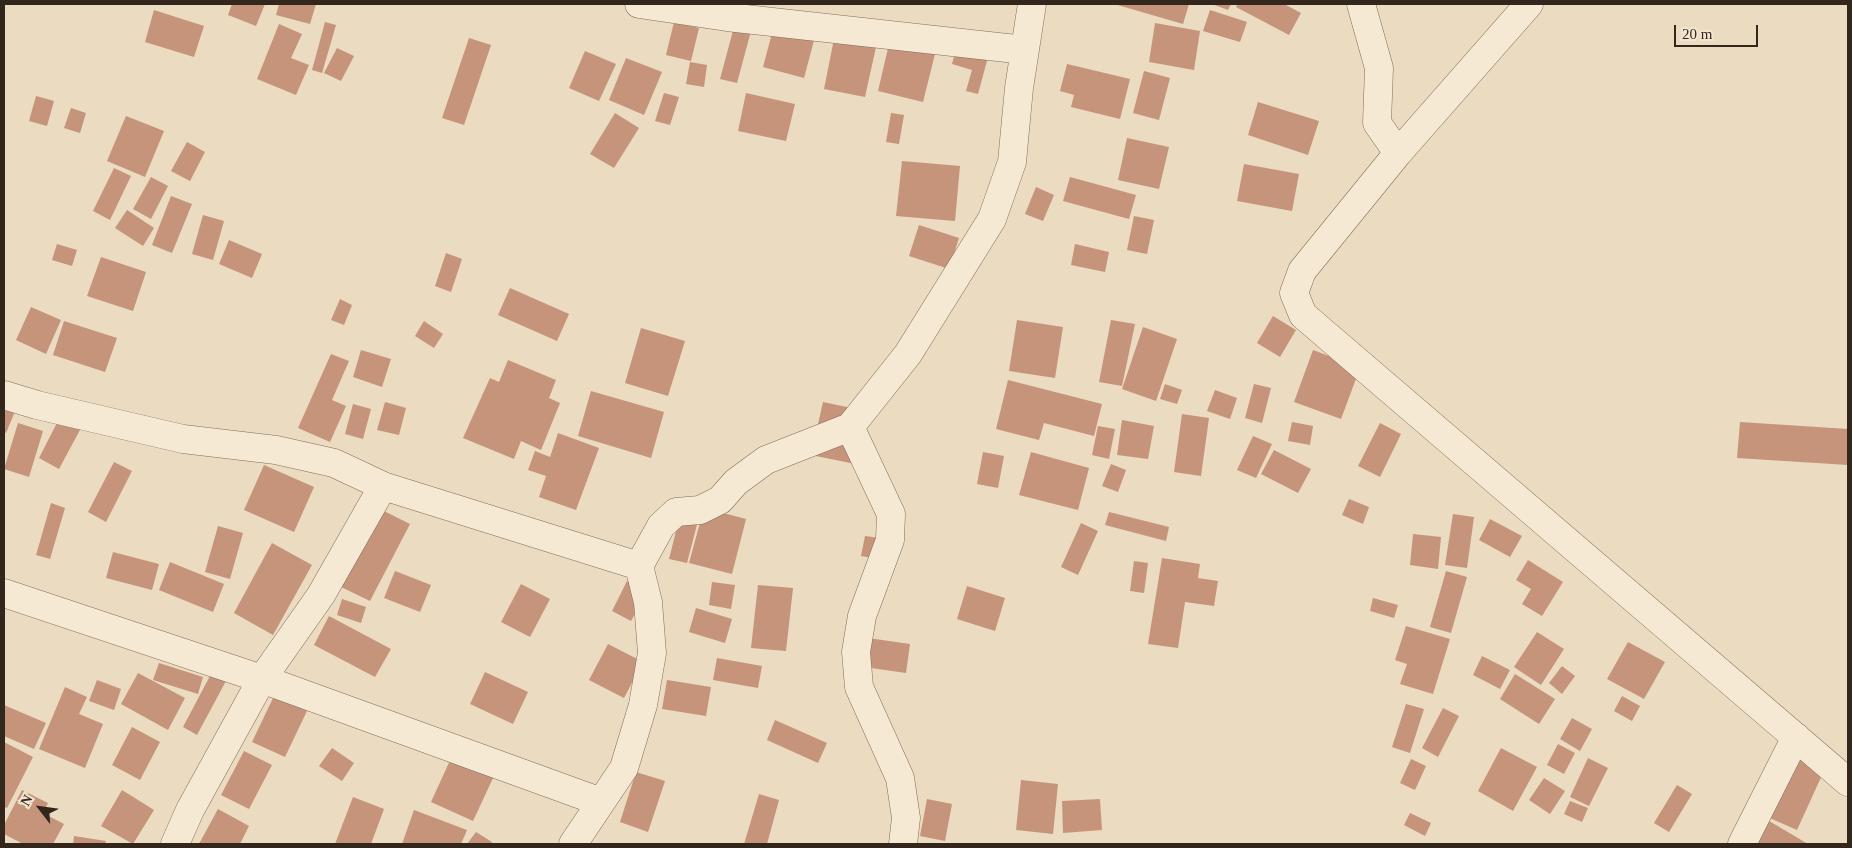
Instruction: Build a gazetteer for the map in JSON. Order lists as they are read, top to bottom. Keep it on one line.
{"scale_bar":"20 m","north":"top left"}
